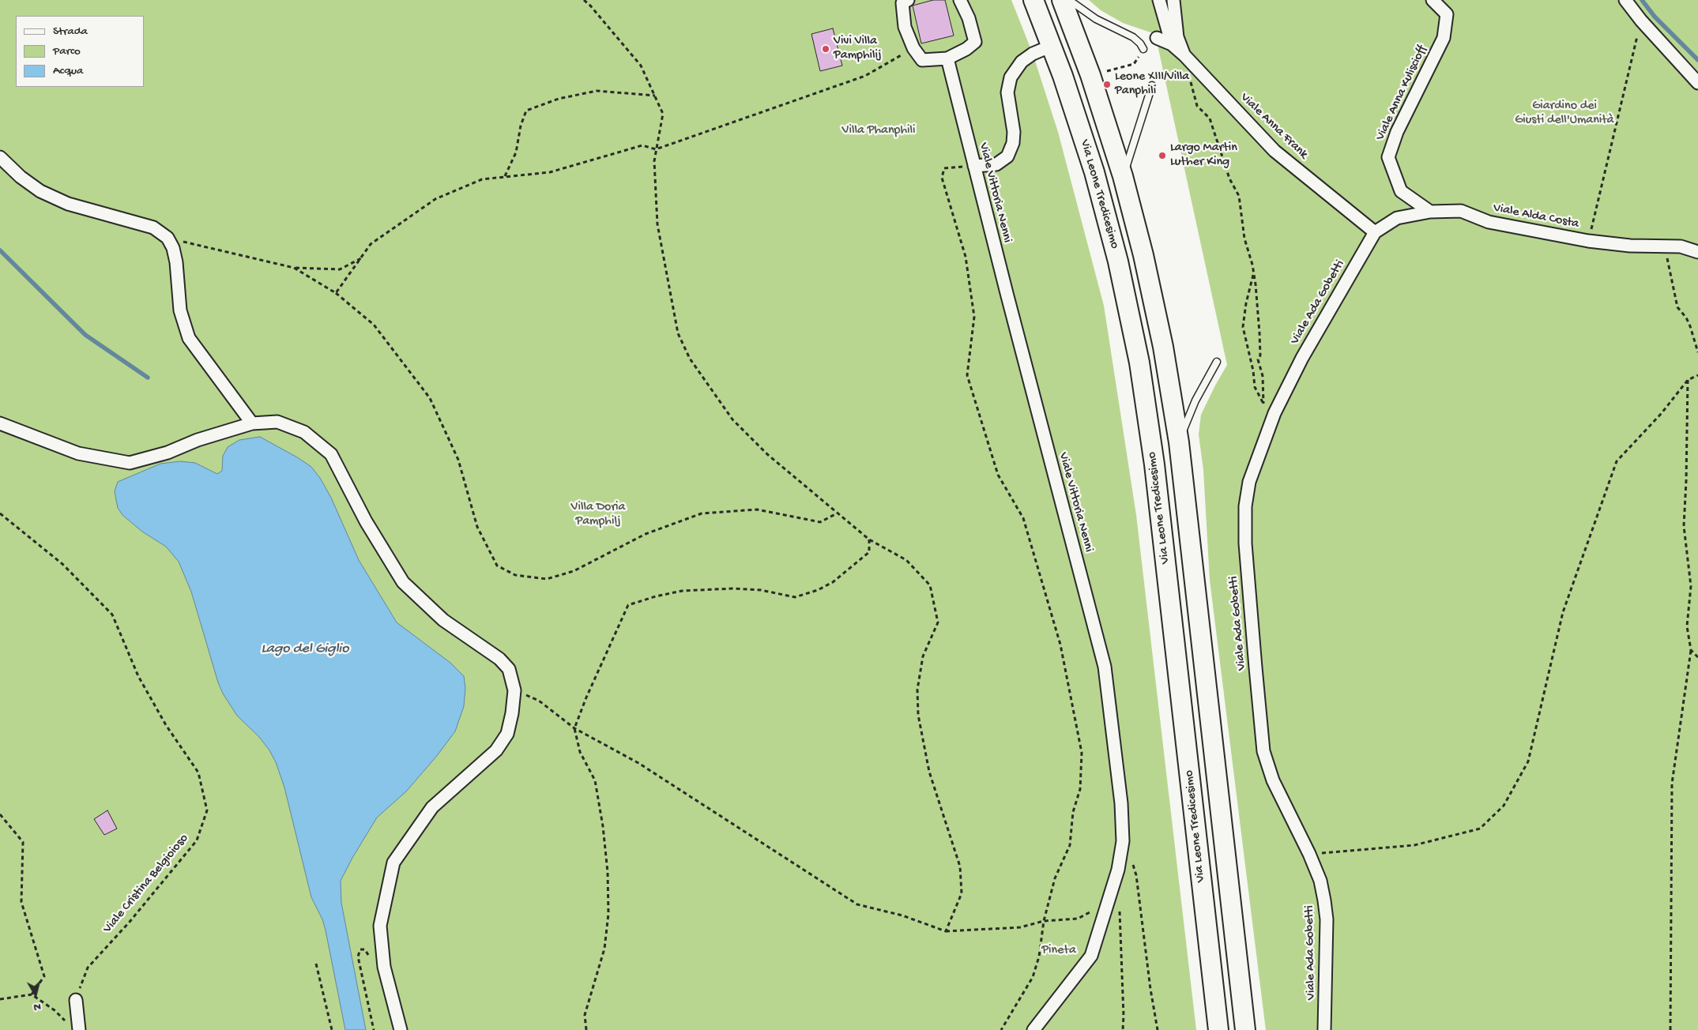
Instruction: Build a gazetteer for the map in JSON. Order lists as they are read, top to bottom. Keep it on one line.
{"streets":{"main road":["Via Leone Tredicesimo"],"street":["Viale Anna Kuliscioff","Viale Anna Frank","Viale Vittoria Nenni","Viale Alda Costa","Viale Ada Gobetti"],"path":["Viale Cristina Belgioioso"]},"crossings":[["Viale Anna Kuliscioff","Viale Alda Costa"],["Viale Anna Frank","Viale Alda Costa"],["Viale Anna Frank","Viale Ada Gobetti"],["Viale Alda Costa","Viale Ada Gobetti"]],"water":["Lago del Giglio"],"parks":["Giardino dei Giusti dell'Umanità","Villa Phanphili","Villa Doria Pamphilj","Pineta"],"places":["Vivi Villa Pamphilij","Leone XIII/Villa Panphili","Largo Martin Luther King"],"legend":["Strada","Parco","Acqua"],"north":"bottom"}
